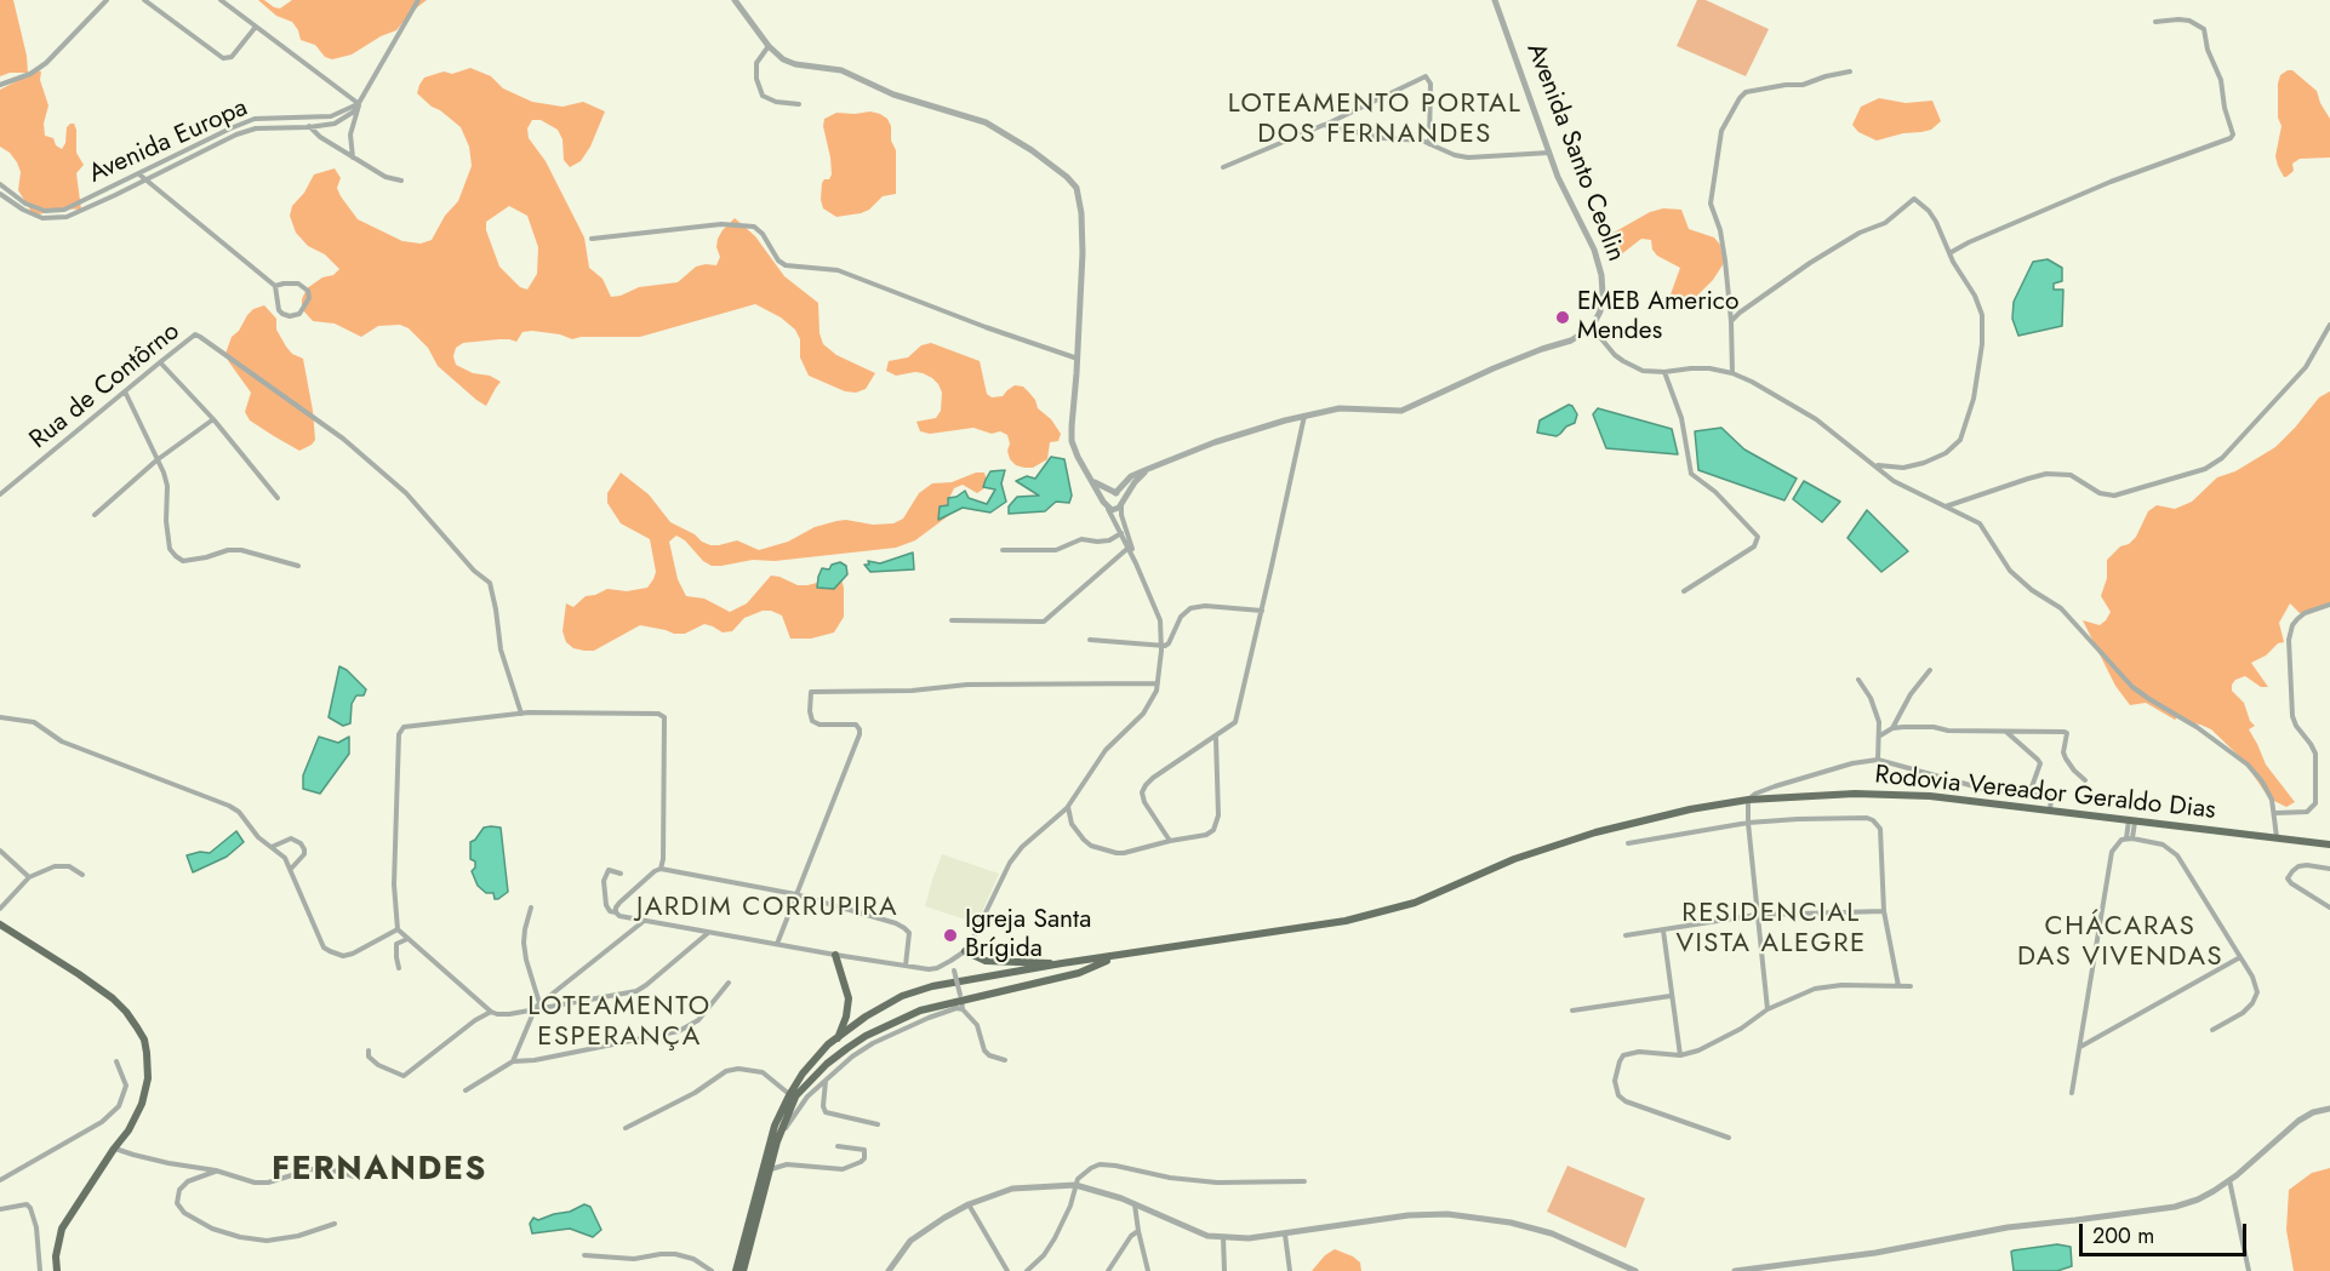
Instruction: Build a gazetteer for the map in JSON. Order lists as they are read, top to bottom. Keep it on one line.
{"streets":{"main road":["Rodovia Vereador Geraldo Dias"],"street":["Avenida Europa","Avenida Santo Ceolin","Rua de Contôrno"]},"districts":["LOTEAMENTO PORTAL DOS FERNANDES","JARDIM CORRUPIRA","RESIDENCIAL VISTA ALEGRE","CHÁCARAS DAS VIVENDAS","LOTEAMENTO ESPERANÇA","FERNANDES"],"places":["EMEB Americo Mendes","Igreja Santa Brígida"],"scale_bar":"200 m"}
